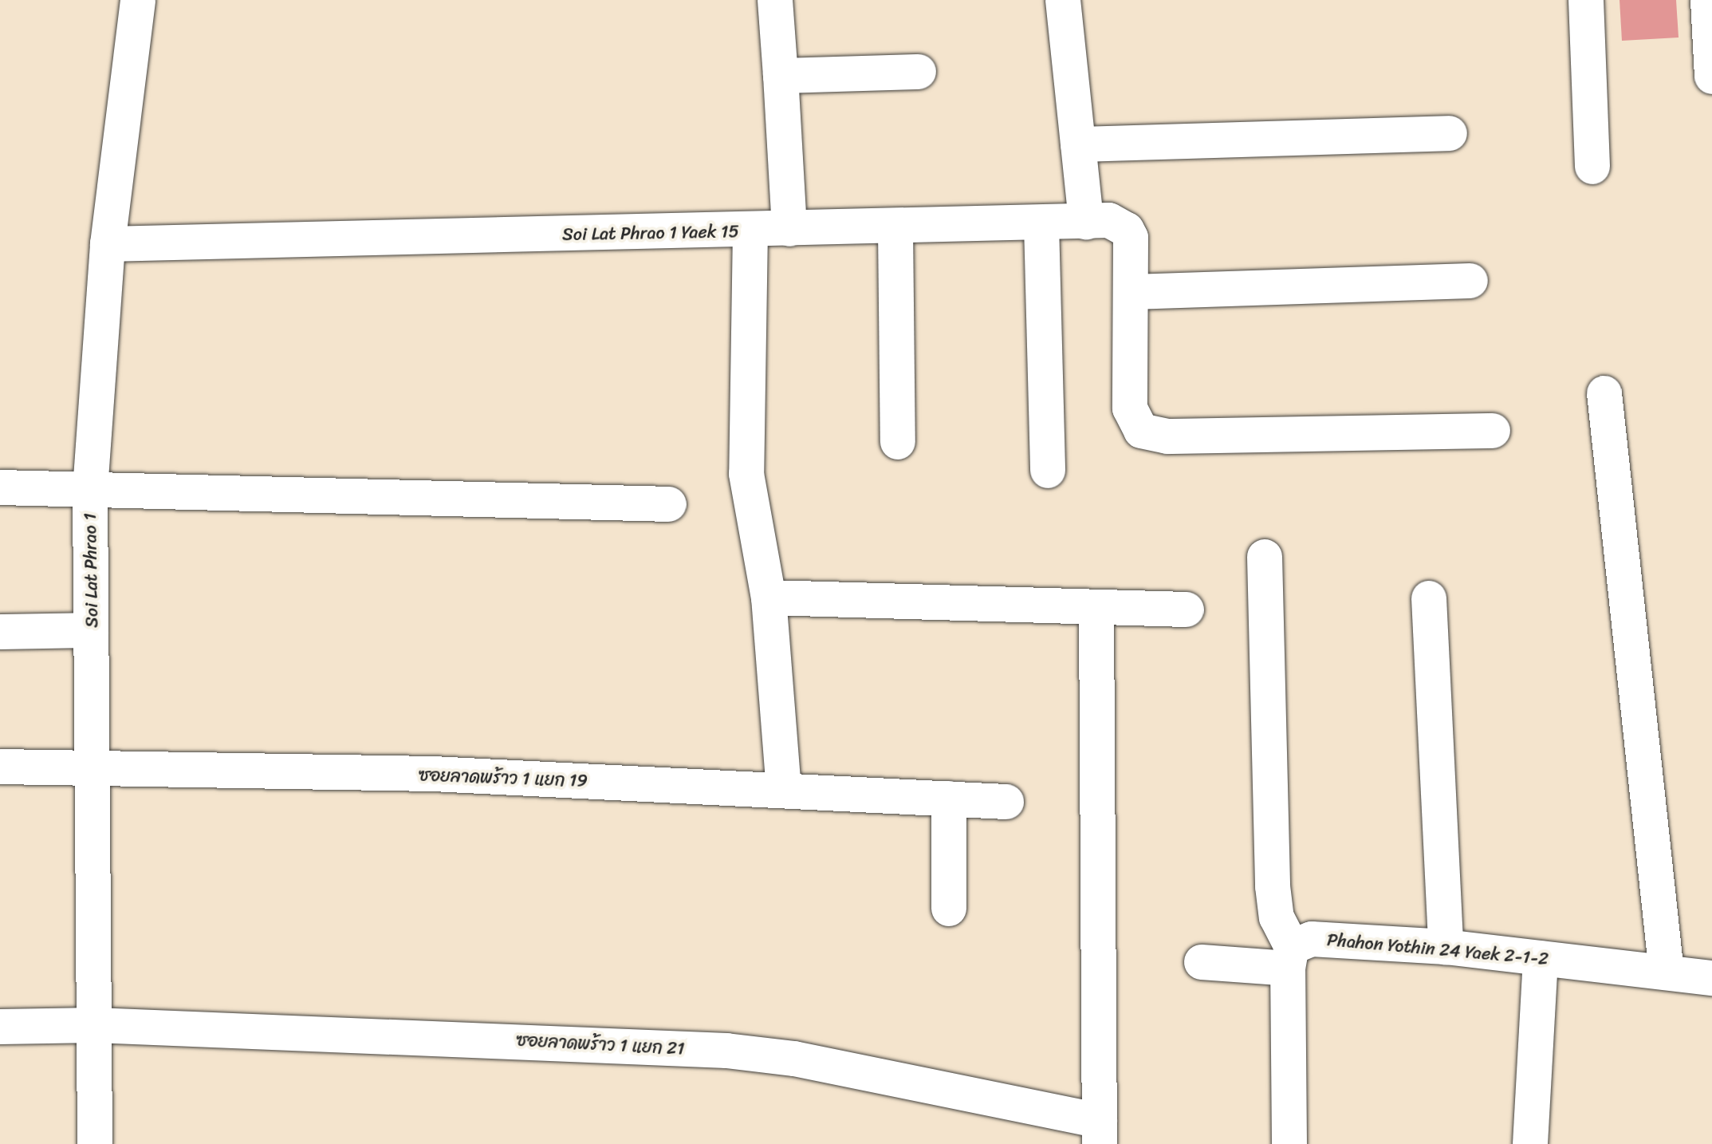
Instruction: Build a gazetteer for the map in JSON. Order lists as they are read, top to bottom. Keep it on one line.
{"streets":{"street":["Soi Lat Phrao 1 Yaek 15","Soi Lat Phrao 1","ซอยลาดพร้าว 1 แยก 19","Phahon Yothin 24 Yaek 2-1-2","ซอยลาดพร้าว 1 แยก 21"]},"crossings":[["Soi Lat Phrao 1 Yaek 15","Soi Lat Phrao 1"],["Soi Lat Phrao 1","ซอยลาดพร้าว 1 แยก 19"],["Soi Lat Phrao 1","ซอยลาดพร้าว 1 แยก 21"]]}
